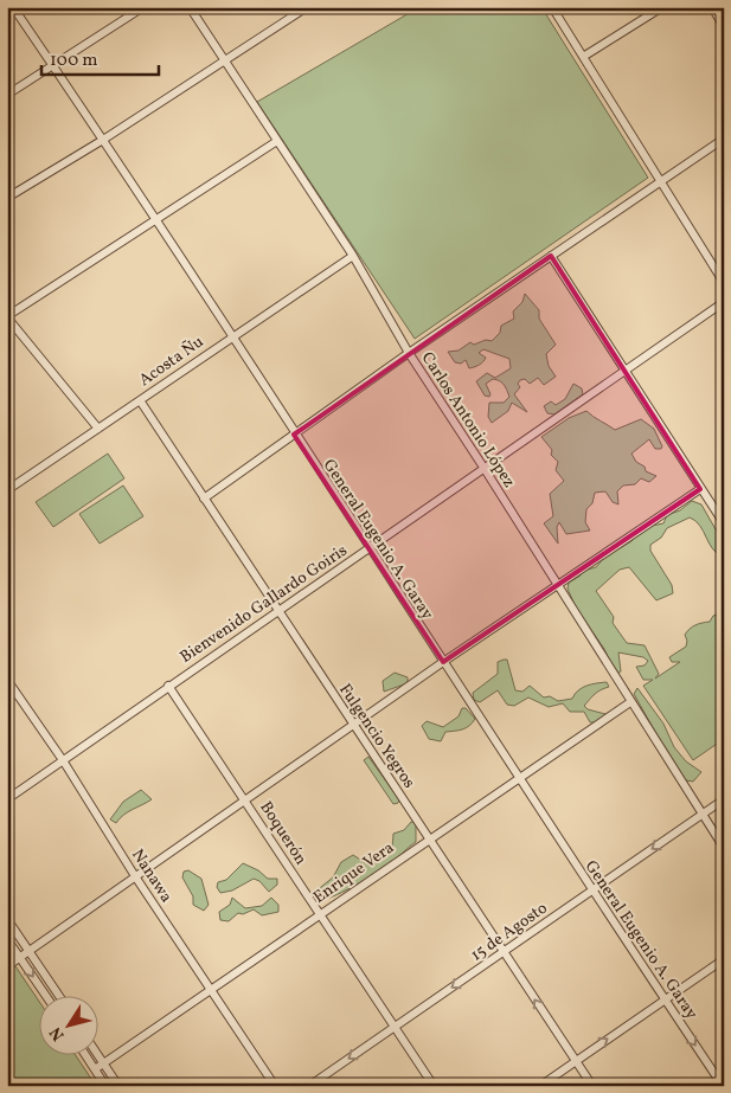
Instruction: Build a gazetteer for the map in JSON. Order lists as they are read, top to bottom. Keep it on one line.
{"streets":{"street":["Acosta Ñu","Carlos Antonio López","General Eugenio A. Garay","Bienvenido Gallardo Goiris","Fulgencio Yegros","Boquerón","Enrique Vera","Nanawa","15 de Agosto"]},"crossings":[["Acosta Ñu","Carlos Antonio López"],["Acosta Ñu","General Eugenio A. Garay"],["Acosta Ñu","Fulgencio Yegros"],["Carlos Antonio López","Bienvenido Gallardo Goiris"],["Carlos Antonio López","Enrique Vera"],["Carlos Antonio López","15 de Agosto"],["General Eugenio A. Garay","Bienvenido Gallardo Goiris"],["General Eugenio A. Garay","Enrique Vera"],["General Eugenio A. Garay","15 de Agosto"],["Bienvenido Gallardo Goiris","Fulgencio Yegros"],["Bienvenido Gallardo Goiris","Boquerón"],["Bienvenido Gallardo Goiris","Nanawa"],["Fulgencio Yegros","Enrique Vera"],["Fulgencio Yegros","15 de Agosto"],["Boquerón","Enrique Vera"],["Boquerón","15 de Agosto"],["Enrique Vera","Nanawa"]],"one_way":["15 de Agosto"],"scale_bar":"100 m","north":"bottom left"}
